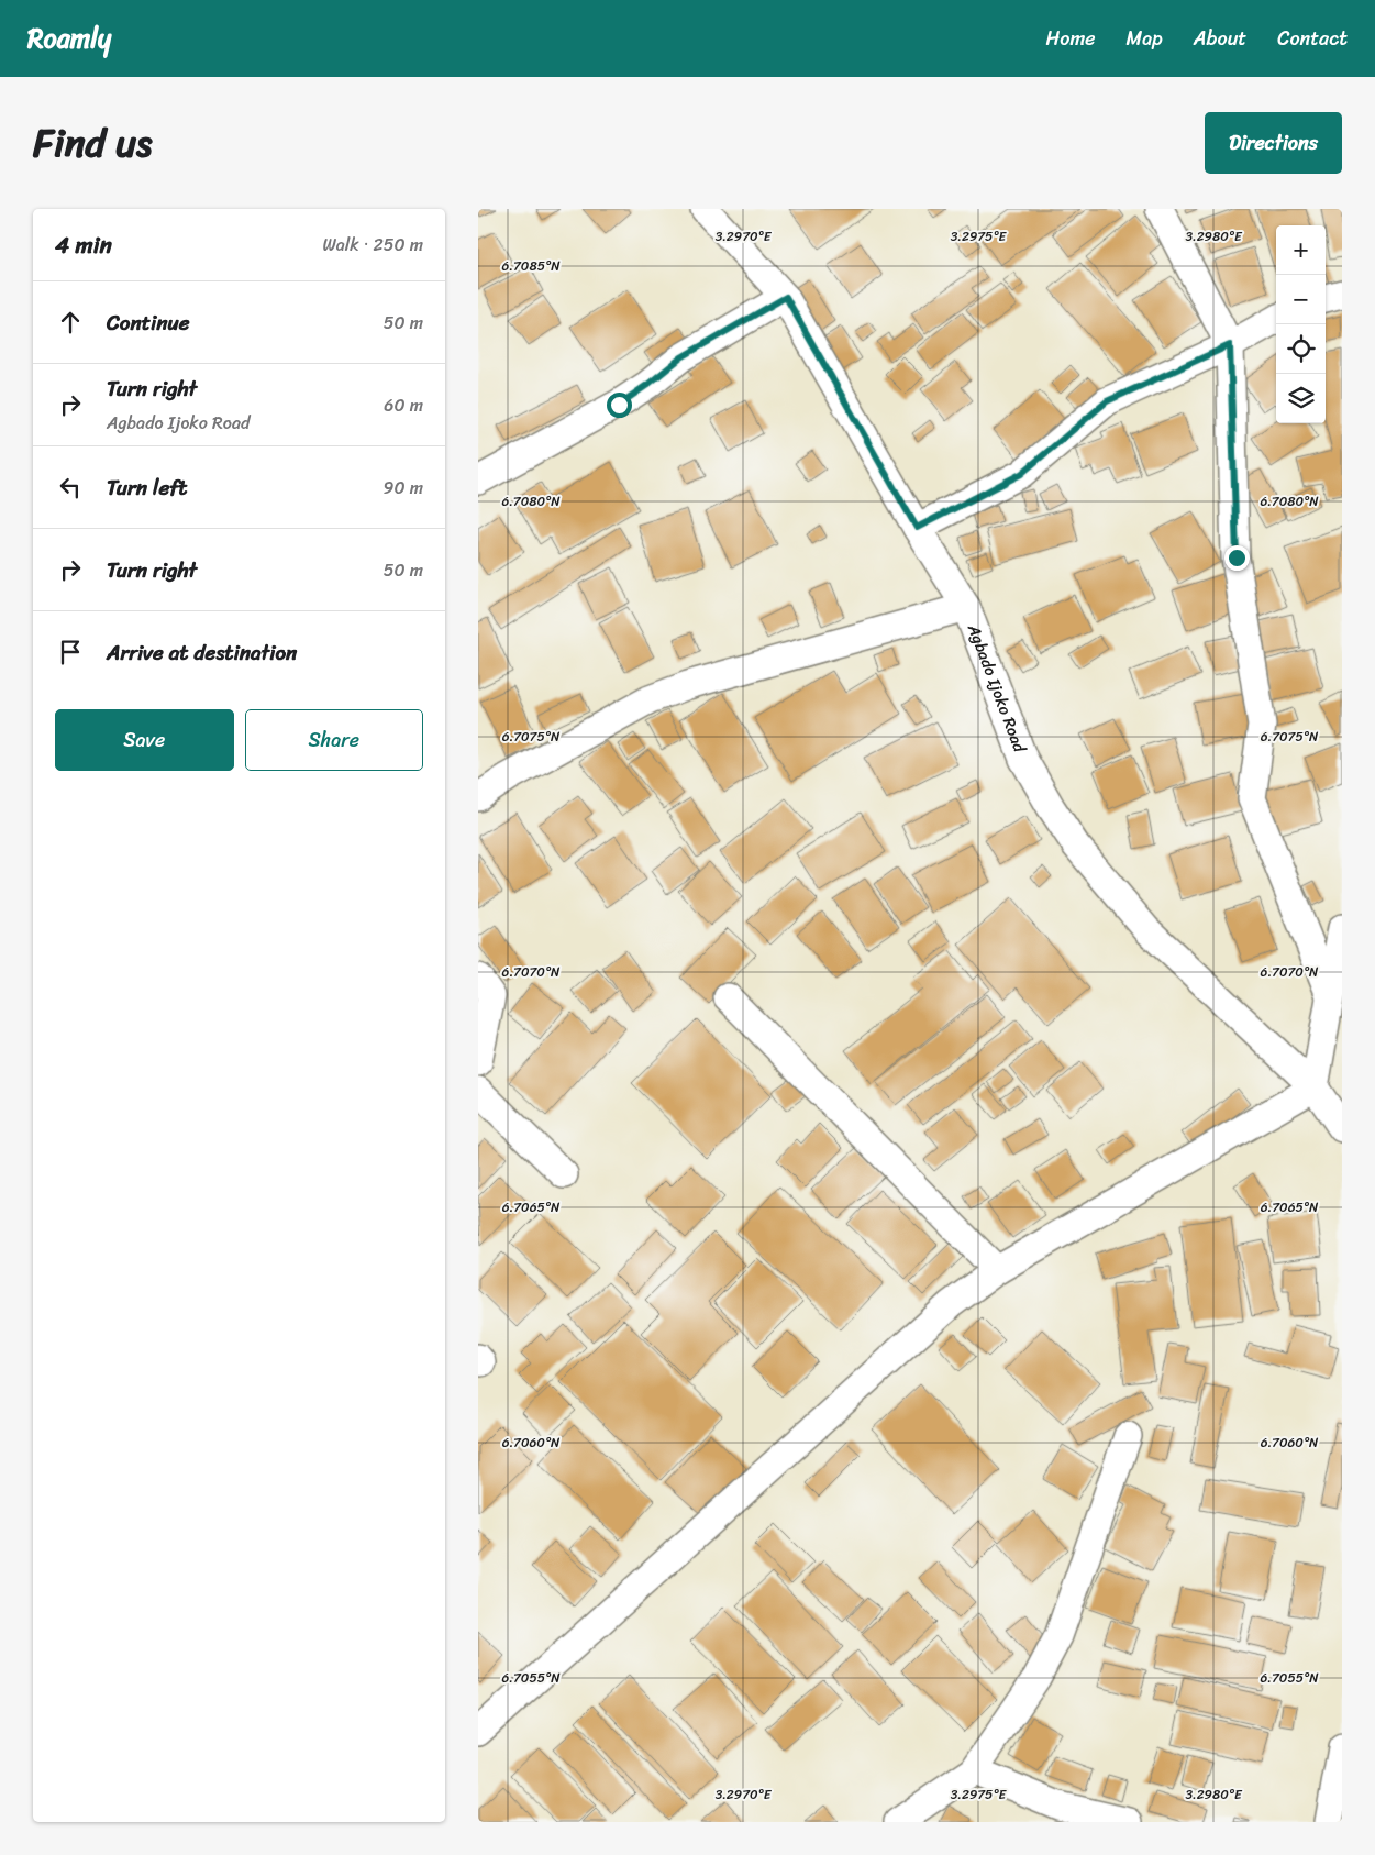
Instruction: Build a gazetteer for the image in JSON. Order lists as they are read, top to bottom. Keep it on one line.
{"streets":{"street":["Agbado Ijoko Road"]},"page":{"header":"Roamly","nav":["Home","Map","About","Contact"],"title":"Find us","buttons":["Directions",["Save","Share"]],"heading":["4 min","Walk · 250 m"],"map_buttons":["+","−"],"list":[["Continue","50 m"],["Turn right","Agbado Ijoko Road","60 m"],["Turn left","90 m"],["Turn right","50 m"],"Arrive at destination"]},"coordinates":["3.2970°E","3.2975°E","3.2980°E","6.7085°N","6.7080°N","6.7075°N","6.7070°N","6.7065°N","6.7060°N","6.7055°N"]}
